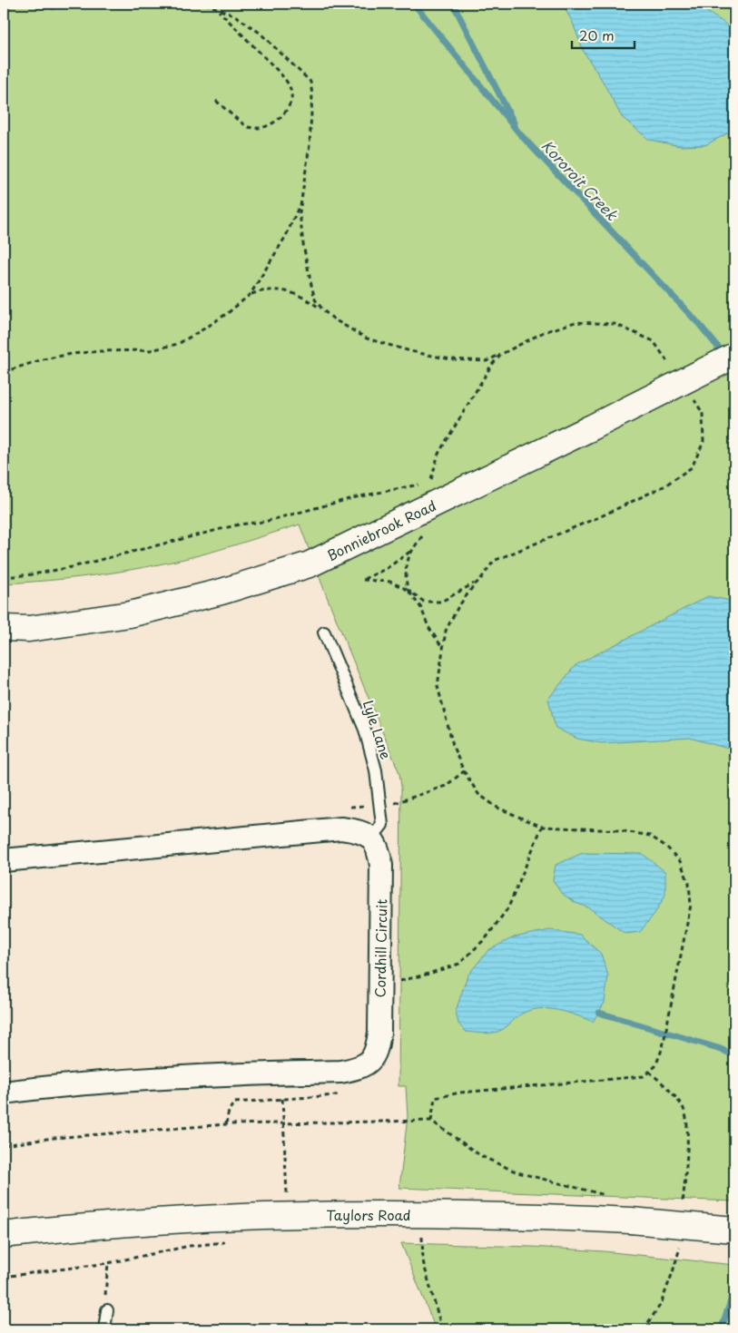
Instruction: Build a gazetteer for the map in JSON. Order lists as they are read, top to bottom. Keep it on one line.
{"streets":{"street":["Bonniebrook Road","Cordhill Circuit","Taylors Road"],"lane":["Lyle Lane"]},"crossings":[["Lyle Lane","Cordhill Circuit"]],"water":["Kororoit Creek"],"scale_bar":"20 m"}
